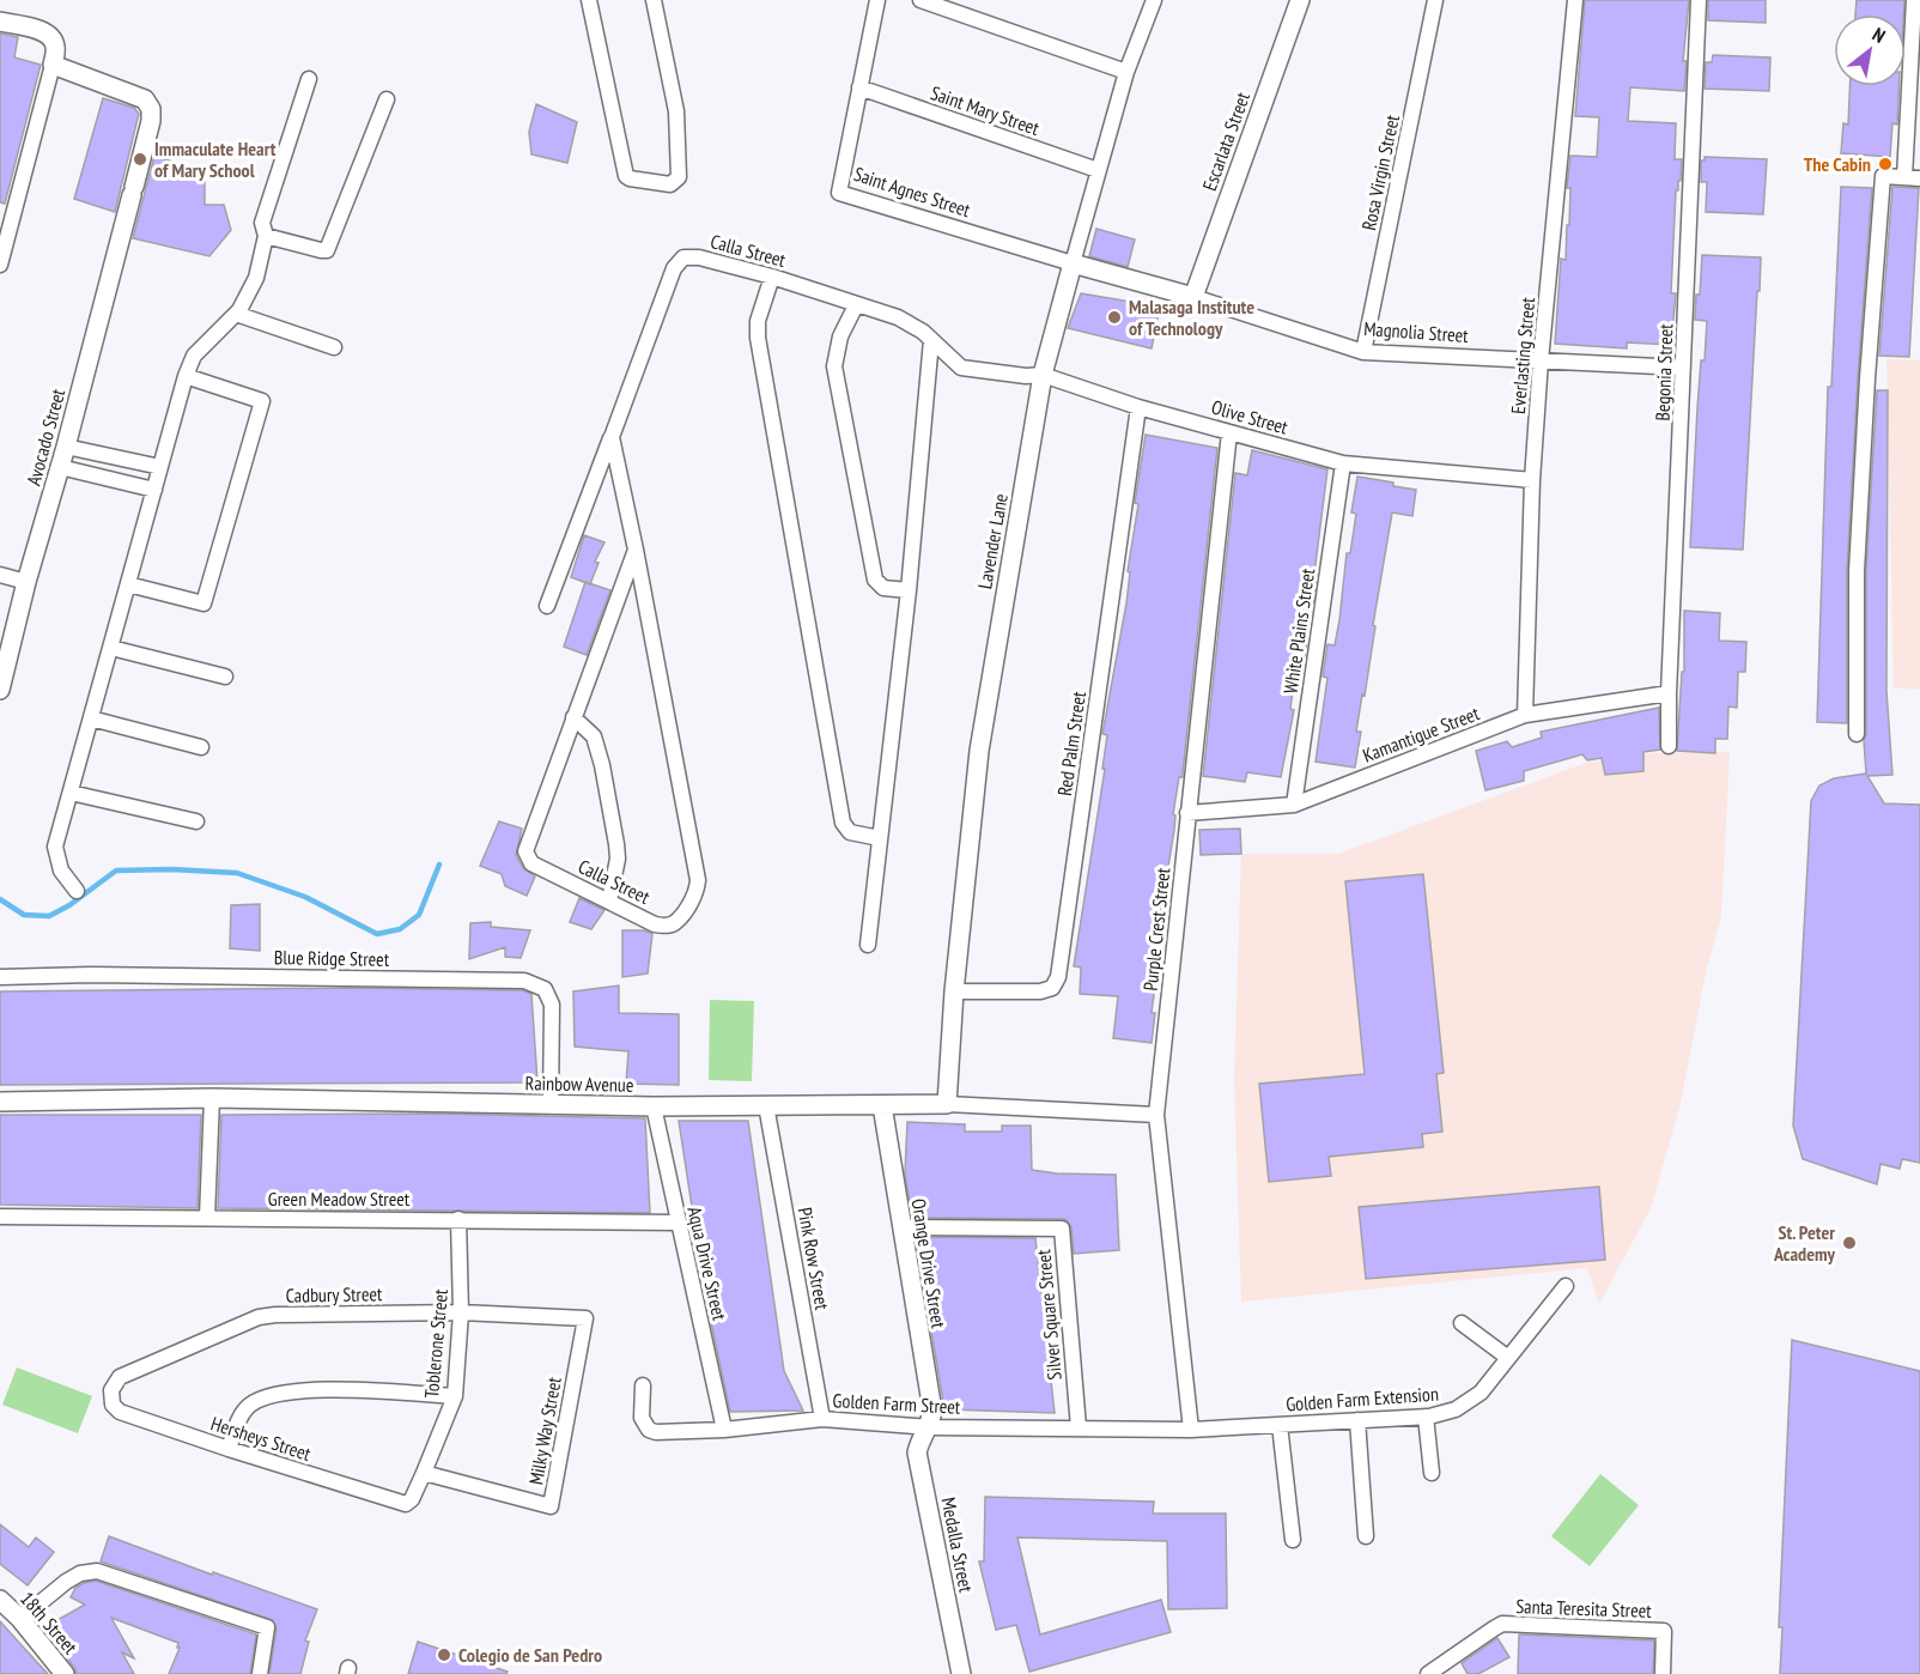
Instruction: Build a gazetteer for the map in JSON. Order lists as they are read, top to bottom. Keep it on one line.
{"streets":{"street":["Saint Mary Street","Escarlata Street","Rosa Virgin Street","Saint Agnes Street","Calla Street","Magnolia Street","Everlasting Street","Begonia Street","Olive Street","Avocado Street","Lavender Lane","White Plains Street","Kamantigue Street","Red Palm Street","Purple Crest Street","Blue Ridge Street","Rainbow Avenue","Green Meadow Street","Pink Row Street","Aqua Drive Street","Orange Drive Street","Cadbury Street","Silver Square Street","Toblerone Street","Golden Farm Extension","Golden Farm Street","Milky Way Street","Hersheys Street","Medalla Street","Santa Teresita Street","18th Street"]},"crossings":[["Saint Mary Street","Saint Agnes Street"],["Saint Mary Street","Lavender Lane"],["Escarlata Street","Magnolia Street"],["Rosa Virgin Street","Magnolia Street"],["Saint Agnes Street","Magnolia Street"],["Saint Agnes Street","Lavender Lane"],["Calla Street","Olive Street"],["Magnolia Street","Everlasting Street"],["Magnolia Street","Begonia Street"],["Magnolia Street","Lavender Lane"],["Everlasting Street","Olive Street"],["Everlasting Street","Kamantigue Street"],["Begonia Street","Kamantigue Street"],["Olive Street","Lavender Lane"],["Olive Street","White Plains Street"],["Olive Street","Red Palm Street"],["Olive Street","Purple Crest Street"],["Lavender Lane","Red Palm Street"],["Lavender Lane","Rainbow Avenue"],["White Plains Street","Kamantigue Street"],["Kamantigue Street","Purple Crest Street"],["Purple Crest Street","Rainbow Avenue"],["Purple Crest Street","Golden Farm Extension"],["Purple Crest Street","Golden Farm Street"],["Blue Ridge Street","Rainbow Avenue"],["Rainbow Avenue","Pink Row Street"],["Rainbow Avenue","Aqua Drive Street"],["Rainbow Avenue","Orange Drive Street"],["Green Meadow Street","Aqua Drive Street"],["Green Meadow Street","Toblerone Street"],["Pink Row Street","Golden Farm Street"],["Aqua Drive Street","Golden Farm Street"],["Orange Drive Street","Silver Square Street"],["Orange Drive Street","Golden Farm Street"],["Orange Drive Street","Medalla Street"],["Cadbury Street","Toblerone Street"],["Cadbury Street","Milky Way Street"],["Cadbury Street","Hersheys Street"],["Silver Square Street","Golden Farm Street"],["Toblerone Street","Milky Way Street"],["Toblerone Street","Hersheys Street"],["Golden Farm Extension","Golden Farm Street"],["Golden Farm Street","Medalla Street"]],"places":["Immaculate Heart of Mary School","The Cabin","Malasaga Institute of Technology","St. Peter Academy","Colegio de San Pedro"],"north":"top right"}
